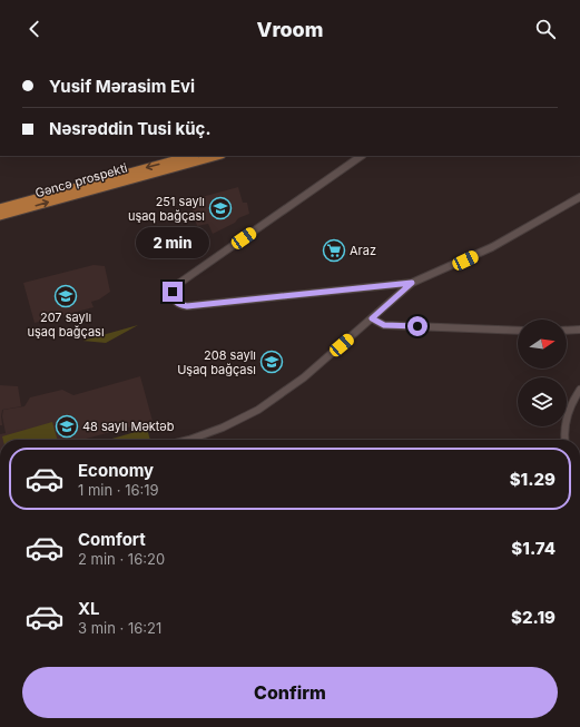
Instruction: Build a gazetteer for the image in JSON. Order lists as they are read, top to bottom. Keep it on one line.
{"streets":{"main road":["Gəncə prospekti"]},"places":{"school or university":["251 saylı uşaq bağçası","207 saylı uşaq bağçası","208 saylı Uşaq bağçası","48 saylı Məktəb"],"supermarket":["Araz"]},"north":"right","page":{"header":"Vroom","banner":["Yusif Mərasim Evi","Nəsrəddin Tusi küç."],"bubble":"2 min","list":[{"name":"Economy","note":"1 min · 16:19","value":"$1.29"},{"name":"Comfort","note":"2 min · 16:20","value":"$1.74"},{"name":"XL","note":"3 min · 16:21","value":"$2.19"}],"buttons":"Confirm"}}
